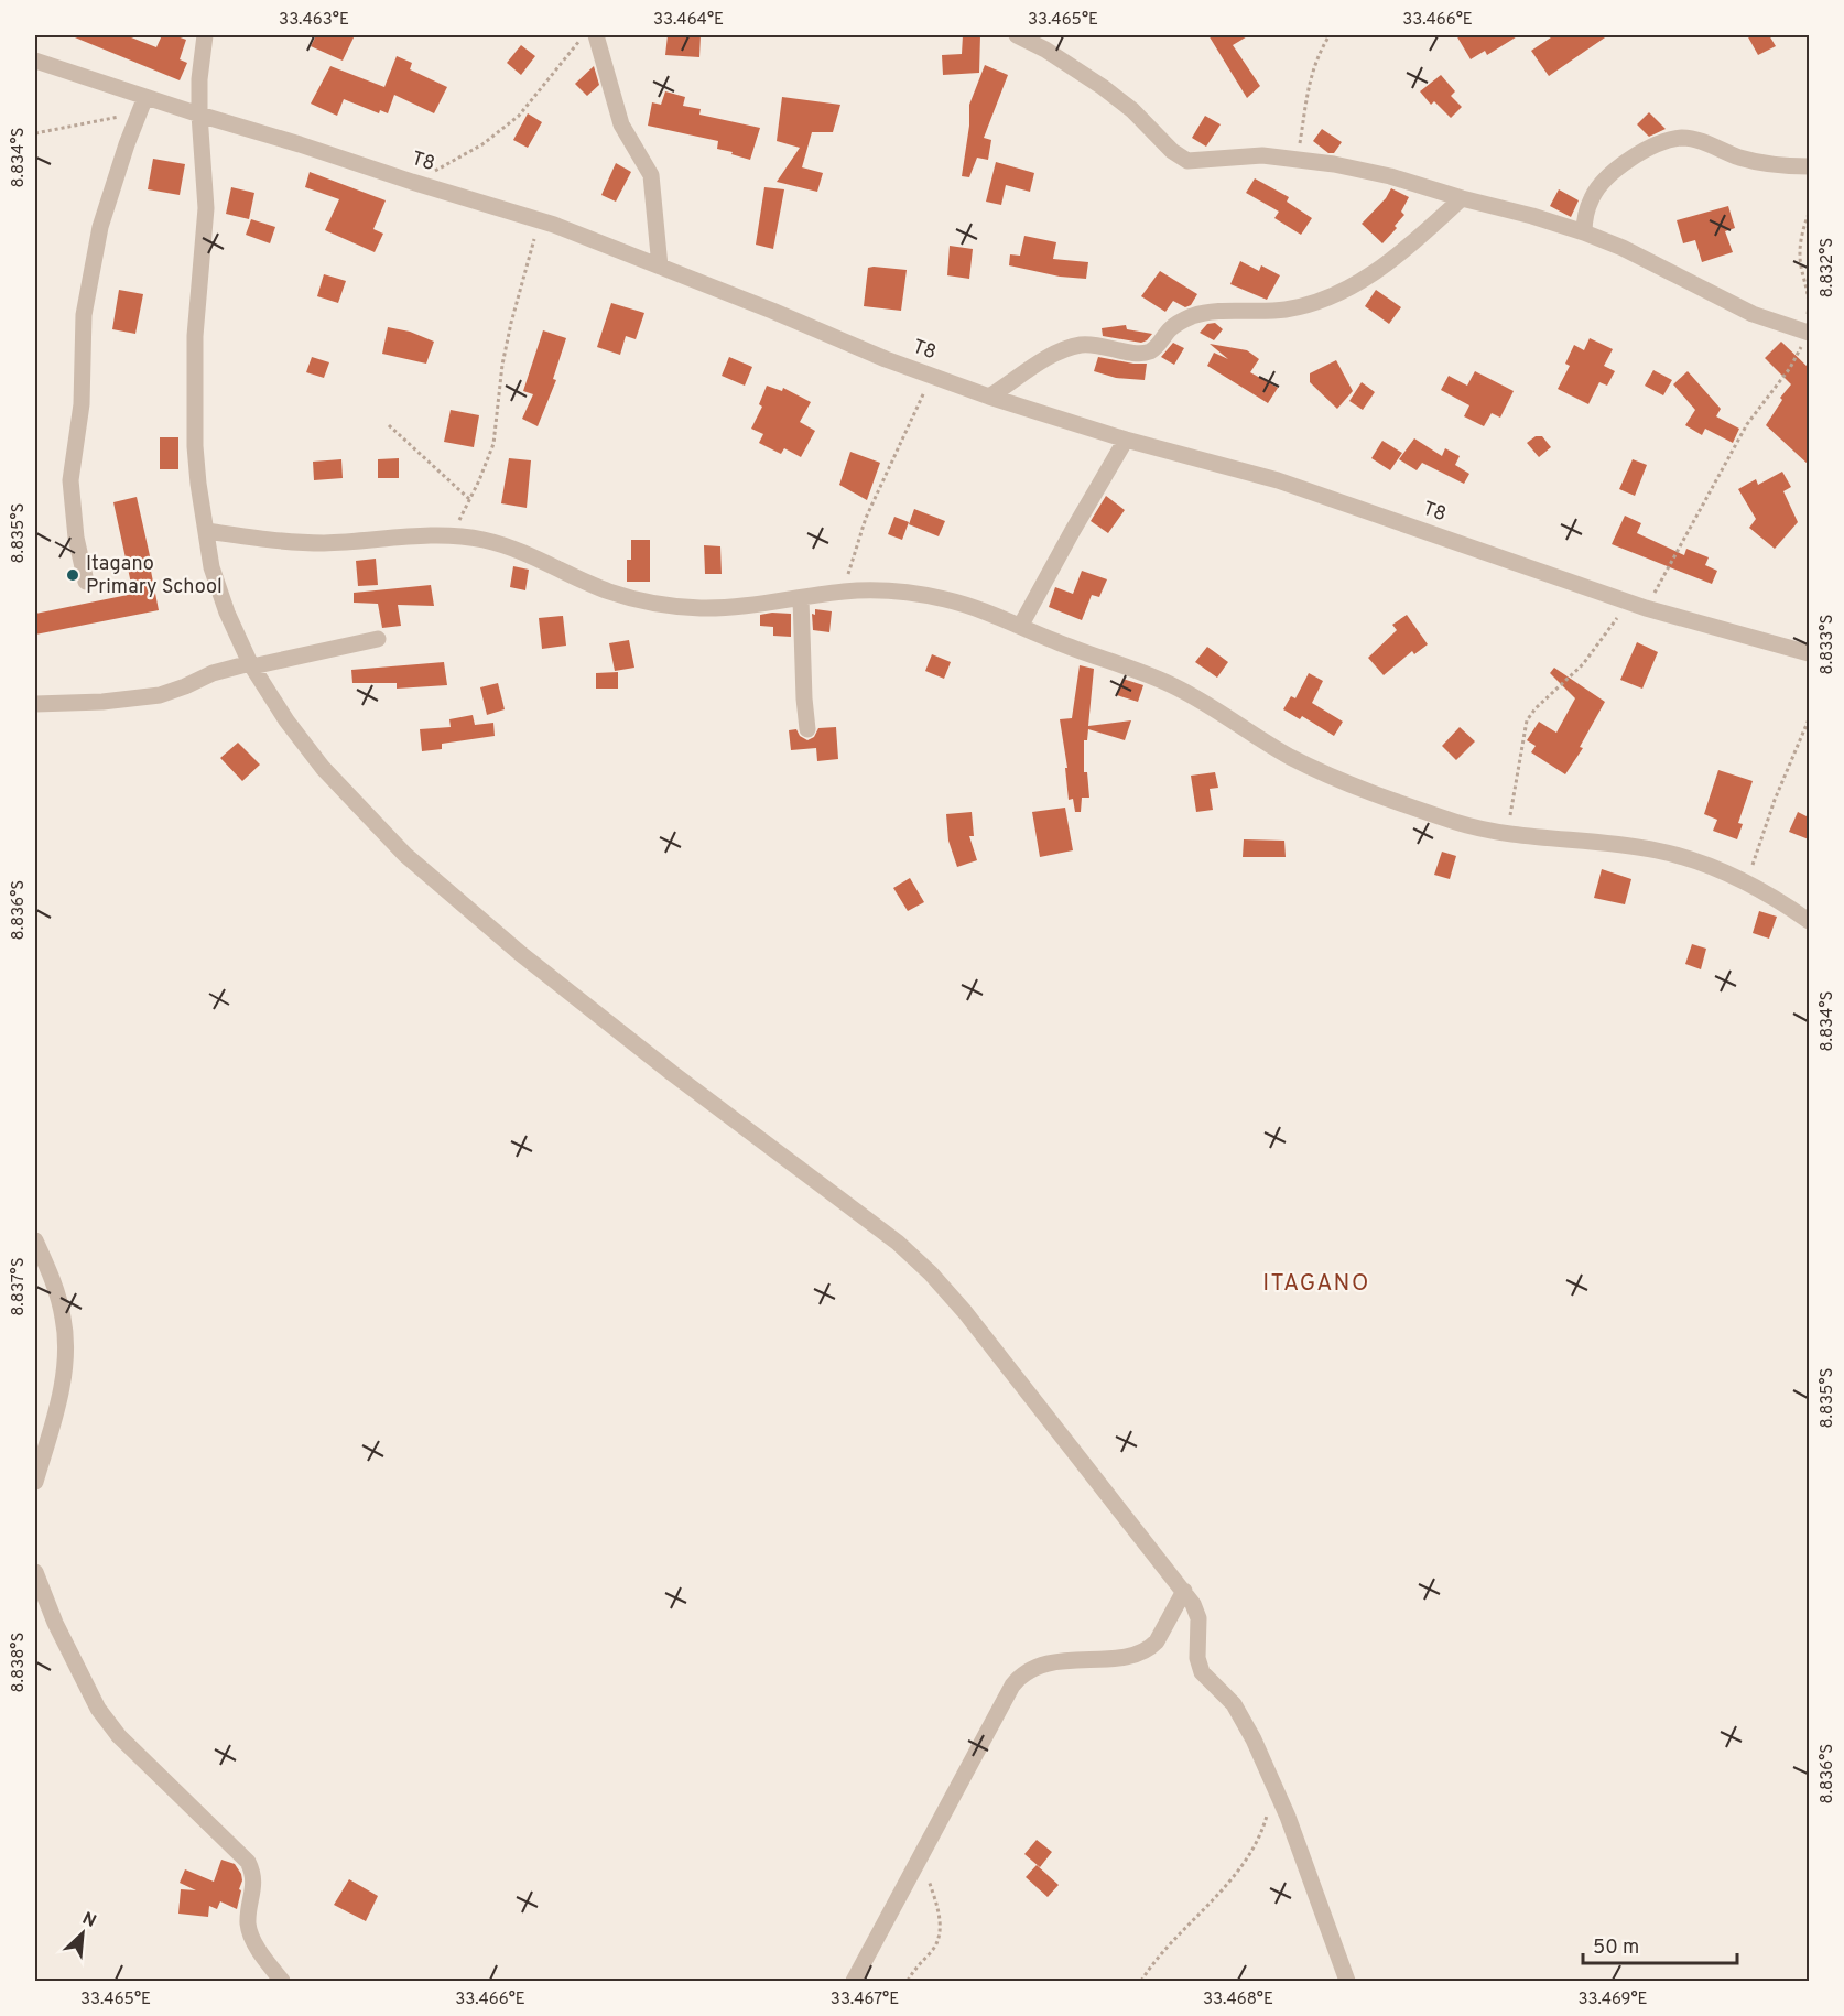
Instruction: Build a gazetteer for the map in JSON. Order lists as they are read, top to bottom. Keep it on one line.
{"streets":{"street":["T8"]},"districts":["ITAGANO"],"places":["Itagano Primary School"],"scale_bar":"50 m","north":"top right","coordinates":["33.463°E","33.464°E","33.465°E","33.466°E","8.834°S","8.832°S","8.835°S","8.833°S","8.836°S","8.837°S","8.838°S","33.467°E","33.468°E","33.469°E"]}
